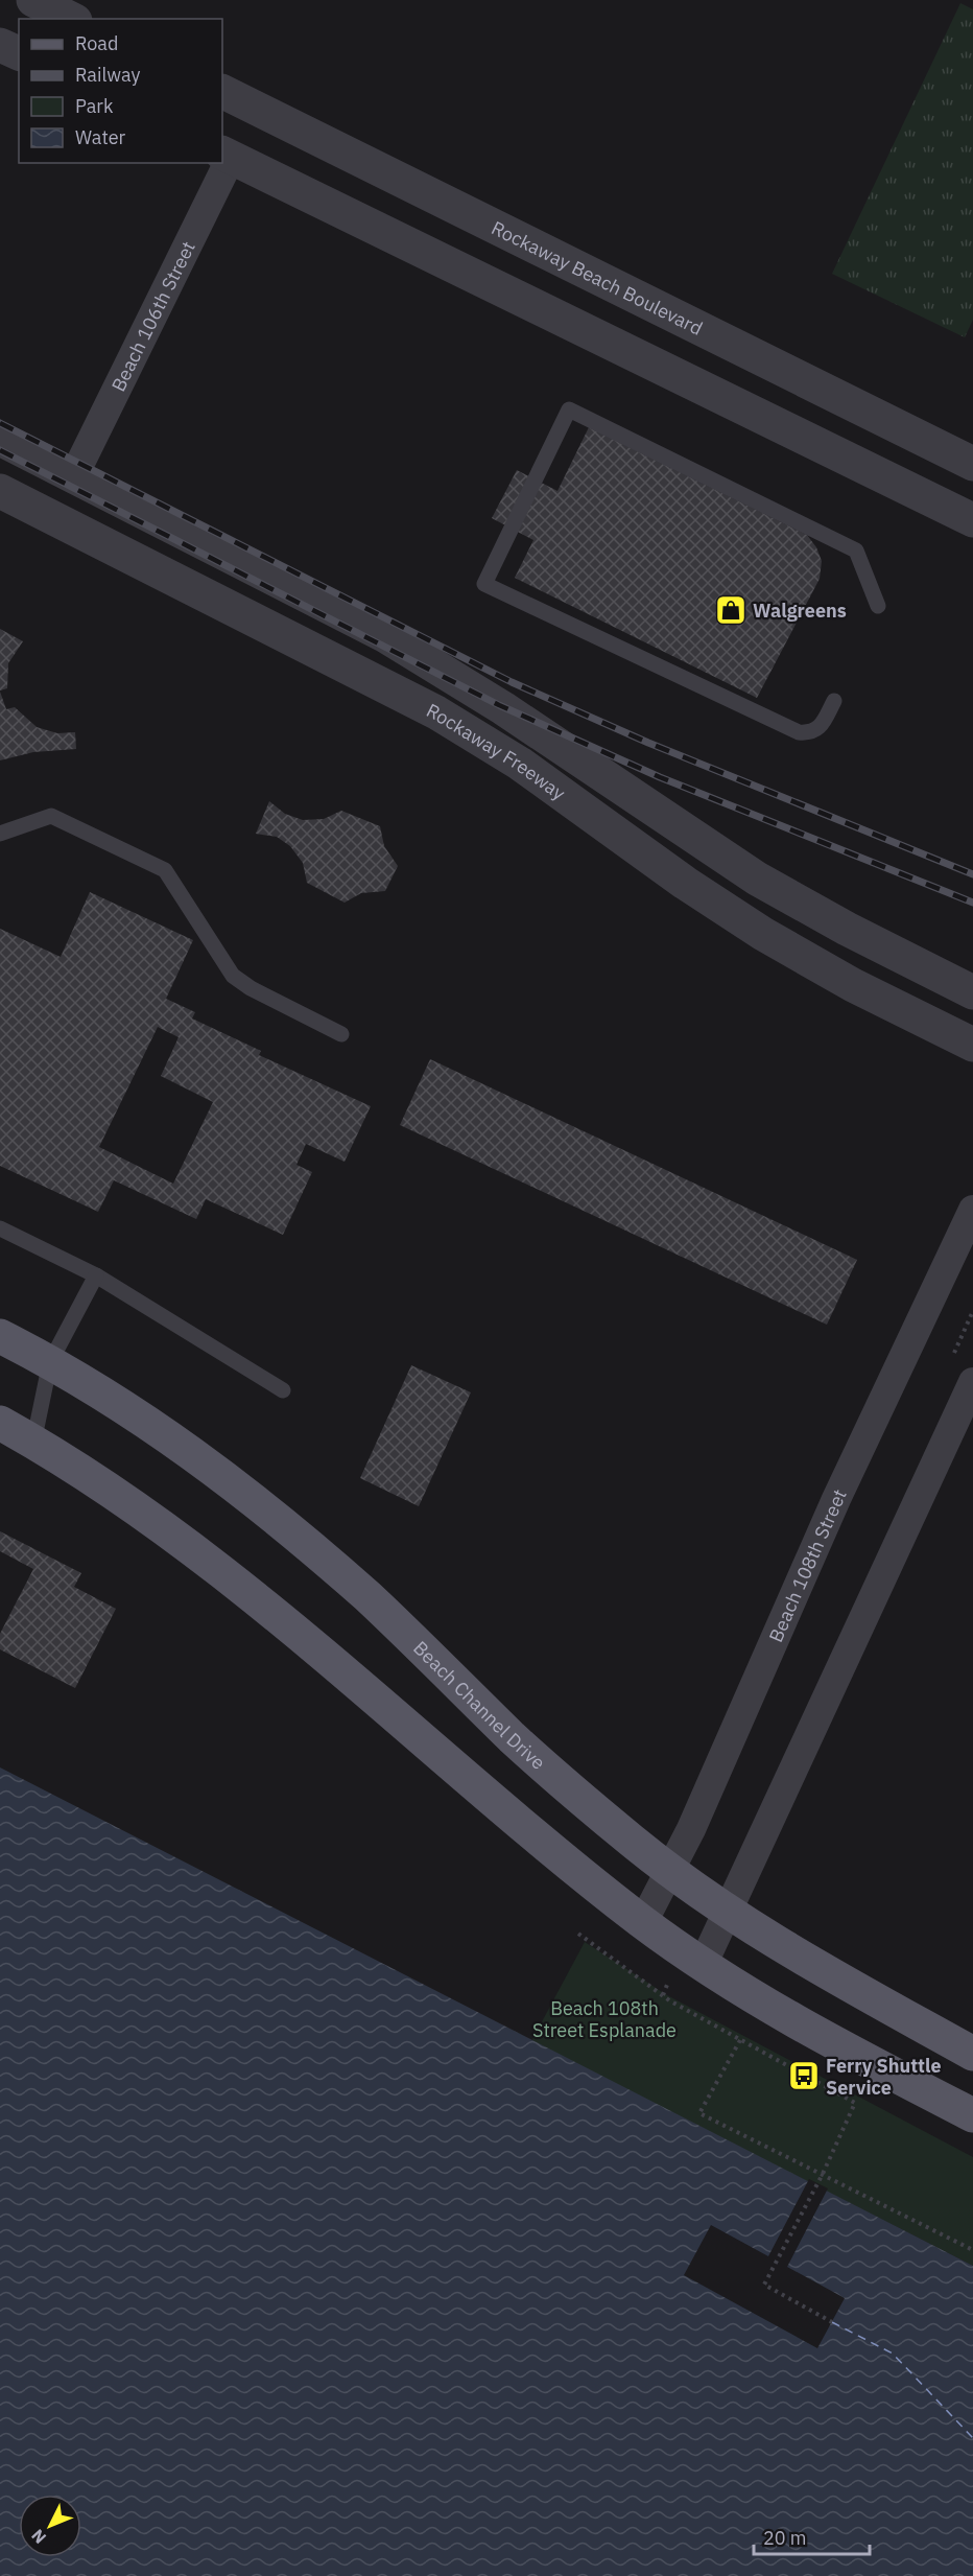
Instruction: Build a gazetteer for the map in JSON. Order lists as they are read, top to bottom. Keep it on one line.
{"streets":{"main road":["Beach Channel Drive"],"street":["Rockaway Beach Boulevard","Beach 106th Street","Rockaway Freeway","Beach 108th Street"]},"crossings":[["Beach 106th Street","Rockaway Freeway"],["Beach 108th Street","Beach Channel Drive"]],"parks":["Beach 108th Street Esplanade"],"places":{"shop":["Walgreens"],"bus stop":["Ferry Shuttle Service"]},"legend":["Road","Railway","Park","Water"],"scale_bar":"20 m","north":"bottom left"}
